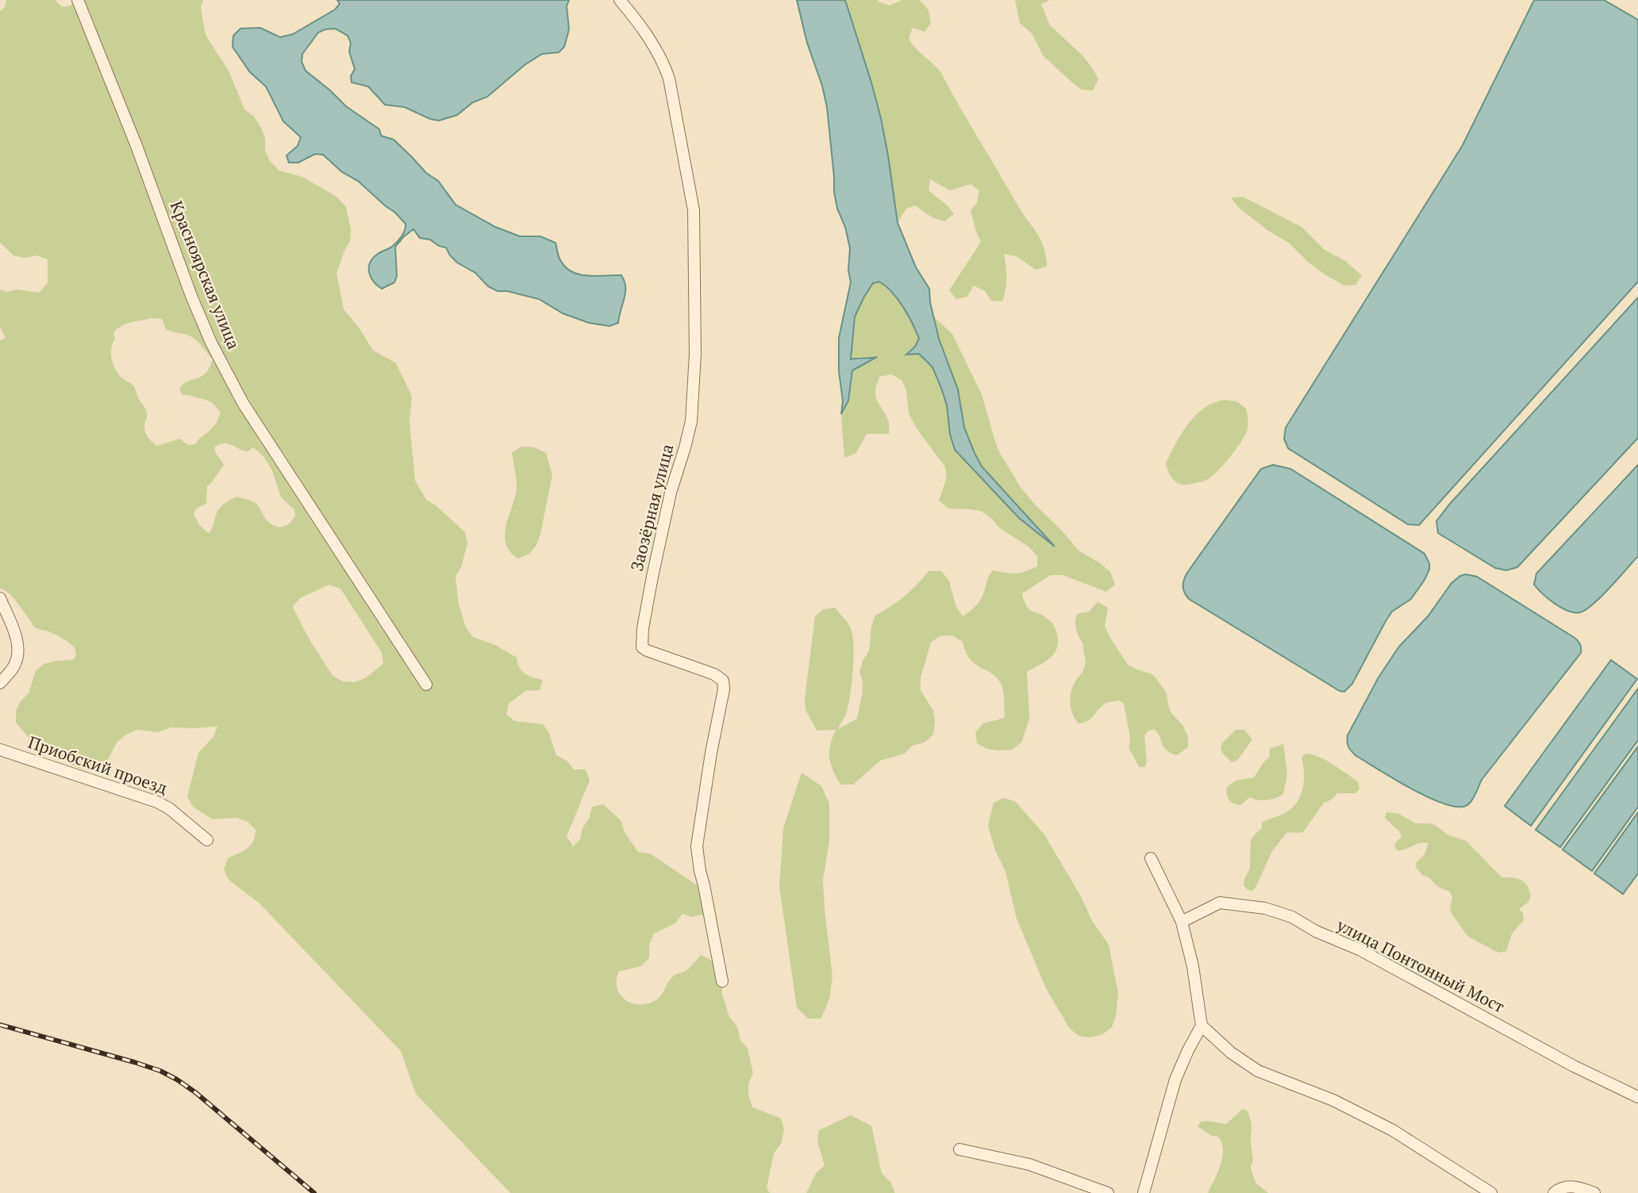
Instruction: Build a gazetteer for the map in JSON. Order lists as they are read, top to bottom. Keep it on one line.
{"streets":{"street":["Красноярская улица","Заозёрная улица","Приобский проезд","улица Понтонный Мост"]}}
